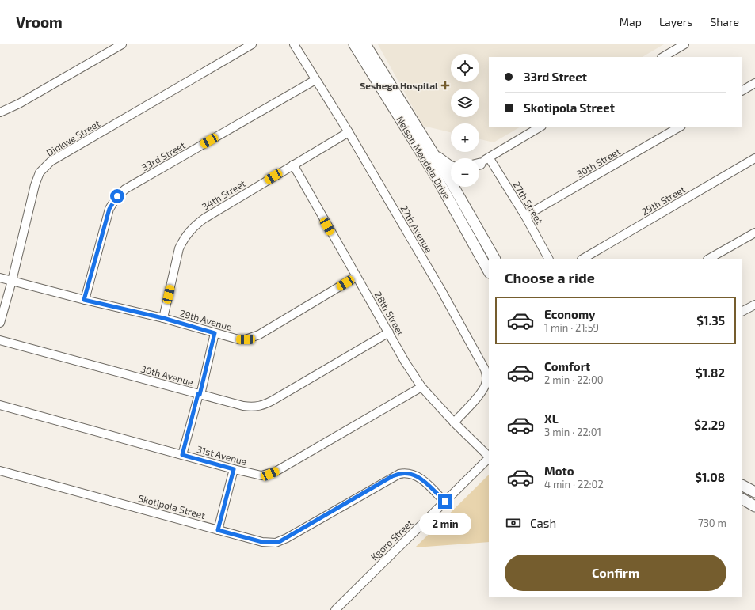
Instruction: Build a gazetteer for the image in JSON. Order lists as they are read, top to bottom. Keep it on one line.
{"streets":{"main road":["Nelson Mandela Drive"],"street":["Dinkwe Street","33rd Street","30th Street","34th Street","29th Street","27th Street","27th Avenue","28th Street","29th Avenue","30th Avenue","31st Avenue","Skotipola Street","Kgoro Street"]},"crossings":[["Dinkwe Street","29th Avenue"],["33rd Street","27th Avenue"],["33rd Street","29th Avenue"],["30th Street","27th Street"],["34th Street","27th Avenue"],["34th Street","28th Street"],["34th Street","29th Avenue"],["27th Avenue","28th Street"],["28th Street","29th Avenue"],["28th Street","30th Avenue"],["28th Street","31st Avenue"],["Skotipola Street","Kgoro Street"]],"places":{"health":["Seshego Hospital"]},"page":{"header":"Vroom","nav":["Map","Layers","Share"],"map_buttons":["+","−"],"banner":["33rd Street","Skotipola Street"],"heading":"Choose a ride","list":[{"name":"Economy","note":"1 min · 21:59","value":"$1.35"},{"name":"Comfort","note":"2 min · 22:00","value":"$1.82"},{"name":"XL","note":"3 min · 22:01","value":"$2.29"},{"name":"Moto","note":"4 min · 22:02","value":"$1.08"}],"pay":["Cash","730 m"],"bubble":"2 min","buttons":"Confirm"}}
